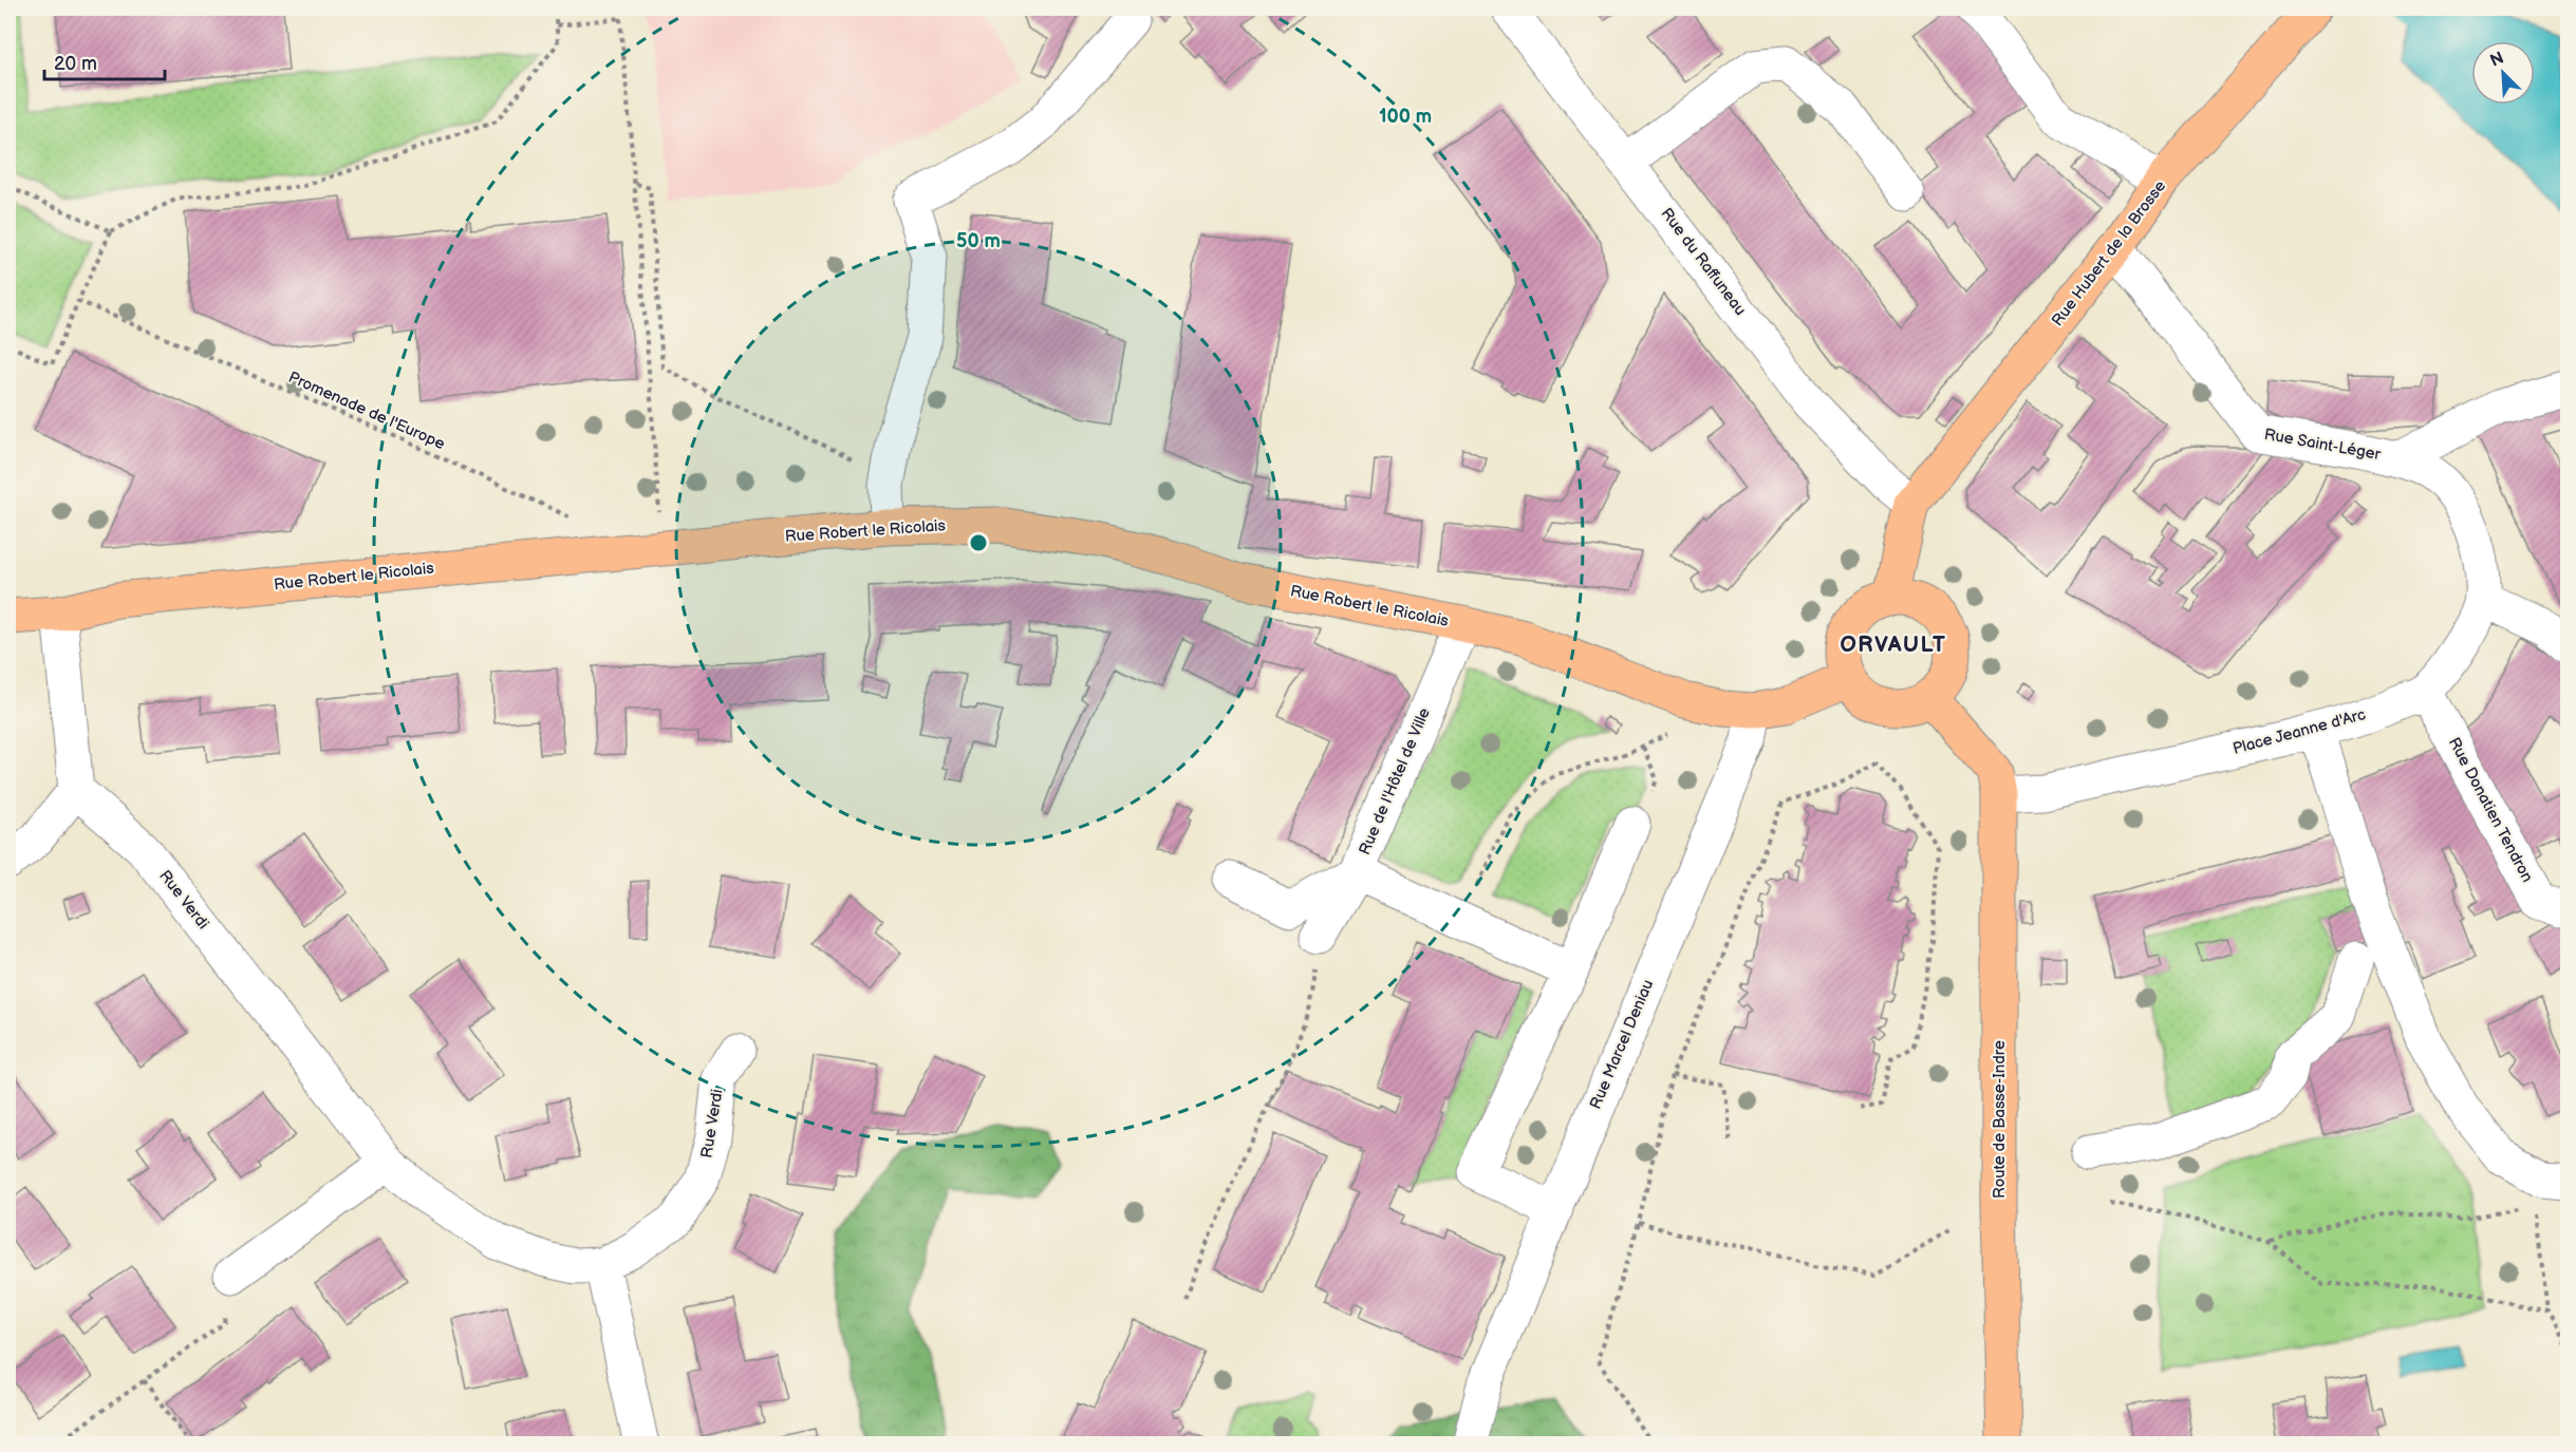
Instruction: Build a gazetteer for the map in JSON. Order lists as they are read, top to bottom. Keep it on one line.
{"streets":{"main road":["Rue Hubert de la Brosse","Rue Robert le Ricolais","Route de Basse-Indre"],"street":["Rue du Raffuneau","Rue Saint-Léger","Place Jeanne d'Arc","Rue de l'Hôtel de Ville","Rue Donatien Tendron","Rue Verdi","Rue Marcel Deniau"],"path":["Promenade de l'Europe"]},"crossings":[["Rue Hubert de la Brosse","Rue du Raffuneau"],["Rue Hubert de la Brosse","Rue Saint-Léger"],["Rue Saint-Léger","Place Jeanne d'Arc"],["Rue Robert le Ricolais","Rue de l'Hôtel de Ville"],["Rue Robert le Ricolais","Rue Marcel Deniau"],["Rue Robert le Ricolais","Route de Basse-Indre"],["Place Jeanne d'Arc","Rue Donatien Tendron"],["Place Jeanne d'Arc","Route de Basse-Indre"]],"districts":["ORVAULT"],"scale_bar":"20 m","north":"top left","rings":["100 m","50 m"]}
